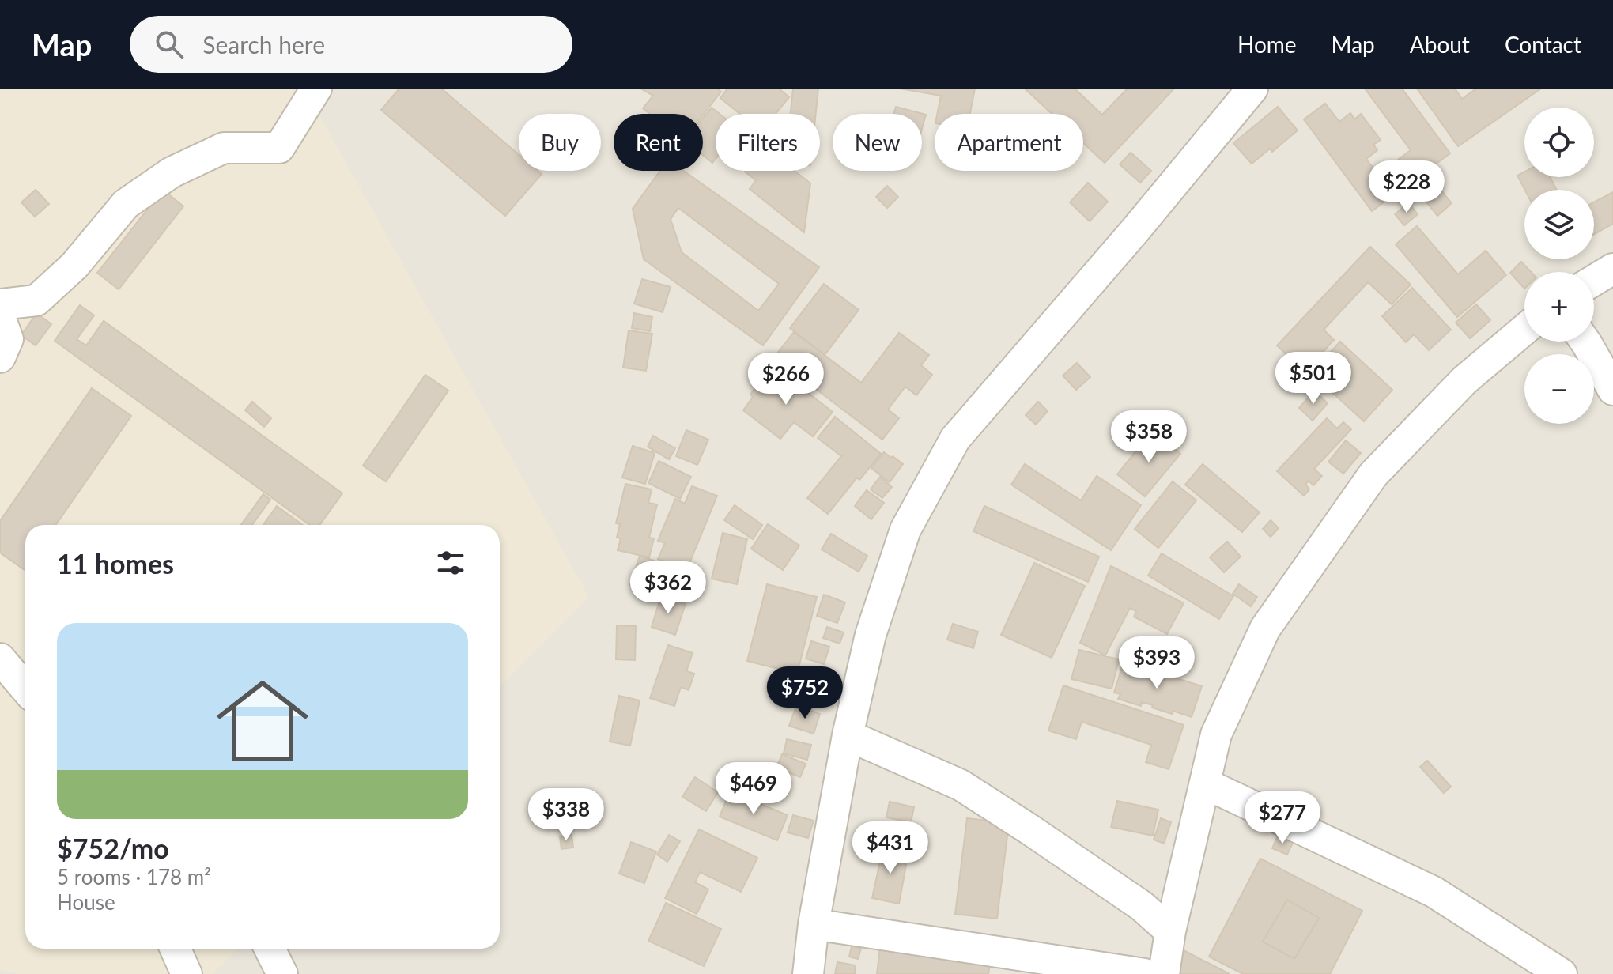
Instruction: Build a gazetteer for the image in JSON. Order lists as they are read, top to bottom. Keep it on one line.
{"page":{"header":"Map","search":"Search here","nav":["Home","Map","About","Contact"],"map_buttons":["+","−"],"chip":["Buy","Rent","Filters","New","Apartment"],"price":["$228","$501","$266","$358","$362","$393","$752","$469","$338","$277","$431"],"heading":"11 homes","list":[{"name":"$752/mo","note":"5 rooms · 178 m² · House"}]}}
